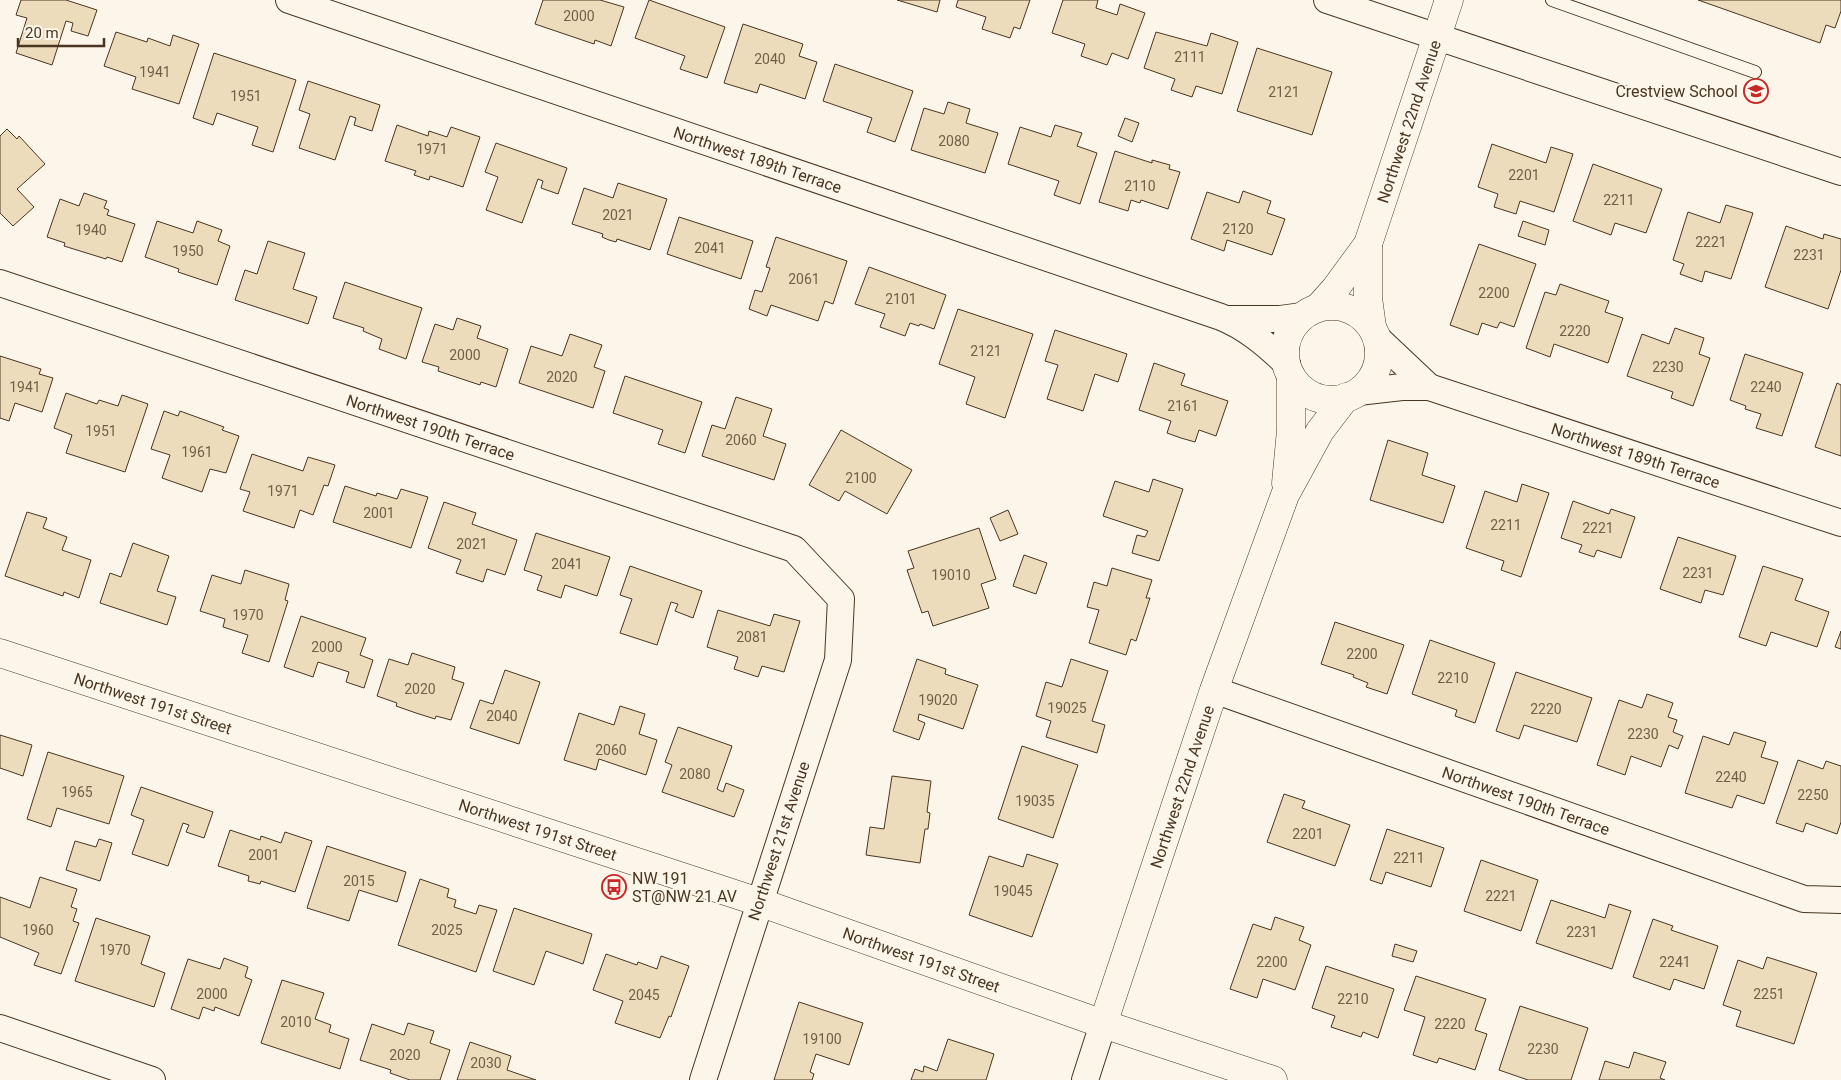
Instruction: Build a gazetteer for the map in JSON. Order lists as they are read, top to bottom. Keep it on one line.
{"streets":{"street":["Northwest 22nd Avenue","Northwest 189th Terrace","Northwest 190th Terrace","Northwest 191st Street","Northwest 21st Avenue"]},"crossings":[["Northwest 22nd Avenue","Northwest 189th Terrace"],["Northwest 22nd Avenue","Northwest 190th Terrace"],["Northwest 22nd Avenue","Northwest 191st Street"],["Northwest 190th Terrace","Northwest 21st Avenue"],["Northwest 191st Street","Northwest 21st Avenue"]],"places":{"school or university":["Crestview School"],"bus stop":["NW 191 ST@NW 21 AV"]},"house_numbers":["2000","2111","2040","1941","2121","1951","2080","1971","2201","2110","2211","2021","2120","1940","2221","2041","1950","2231","2061","2200","2101","2220","2121","2000","2230","2020","1941","2240","2161","1951","2060","1961","2100","1971","2001","2211","2221","2021","2041","2231","19010","1970","2081","2000","2200","2210","2020","19020","19025","2220","2040","2230","2060","2080","2240","1965","2250","19035","2201","2001","2211","2015","19045","2221","1960","2025","2231","1970","2200","2241","2000","2251","2045","2210","2010","2220","19100","2230","2020","2030"],"scale_bar":"20 m"}
